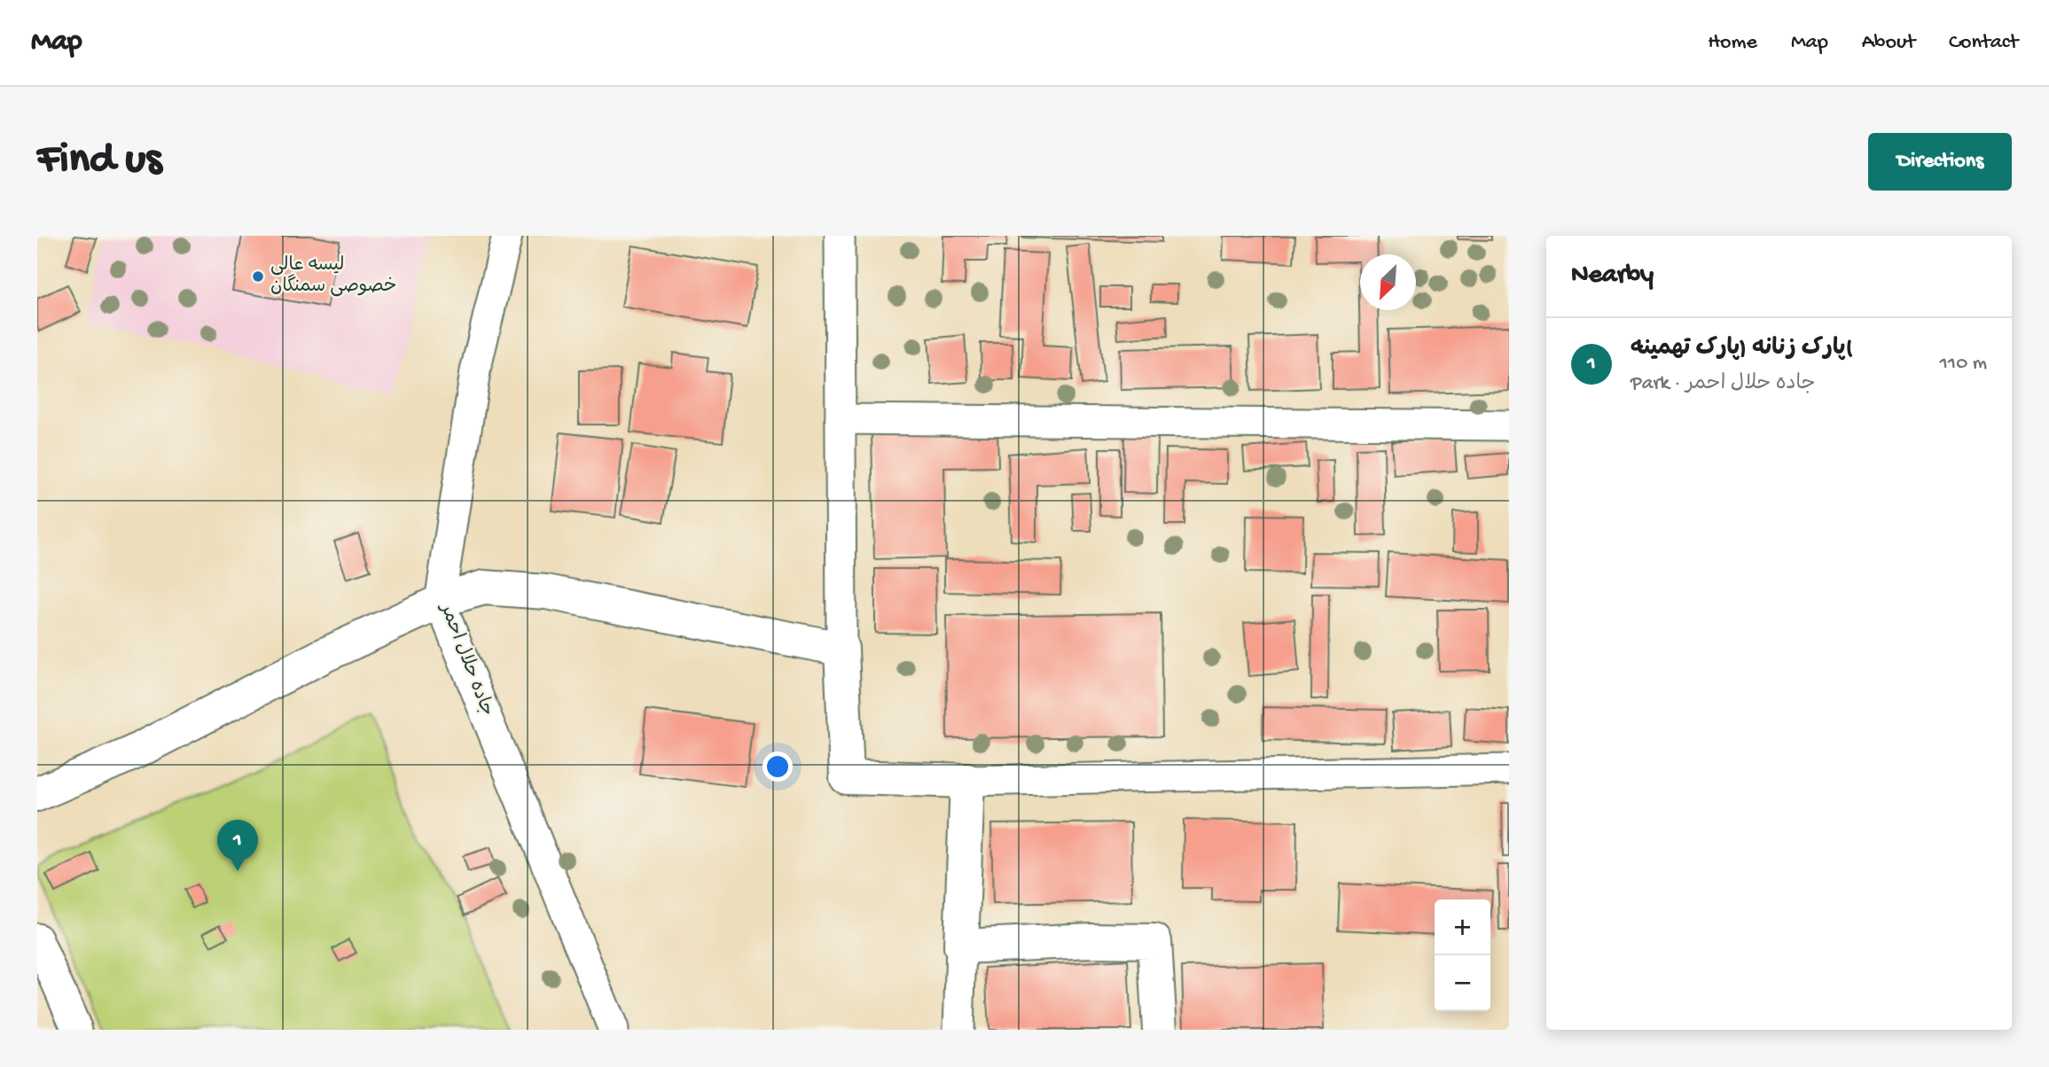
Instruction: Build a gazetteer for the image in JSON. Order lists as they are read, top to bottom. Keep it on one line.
{"streets":{"street":["جاده حلال احمر"]},"places":["لیسه عالی خصوصی سمنگان"],"north":"bottom left","page":{"header":"Map","nav":["Home","Map","About","Contact"],"buttons":"Directions","title":"Find us","heading":"Nearby","list":[{"mark":"1","name":"پارک زنانه (پارک تهمینه(","note":"Park · جاده حلال احمر","value":"110 m"}],"pins":"1","map_buttons":["+","−"]}}
